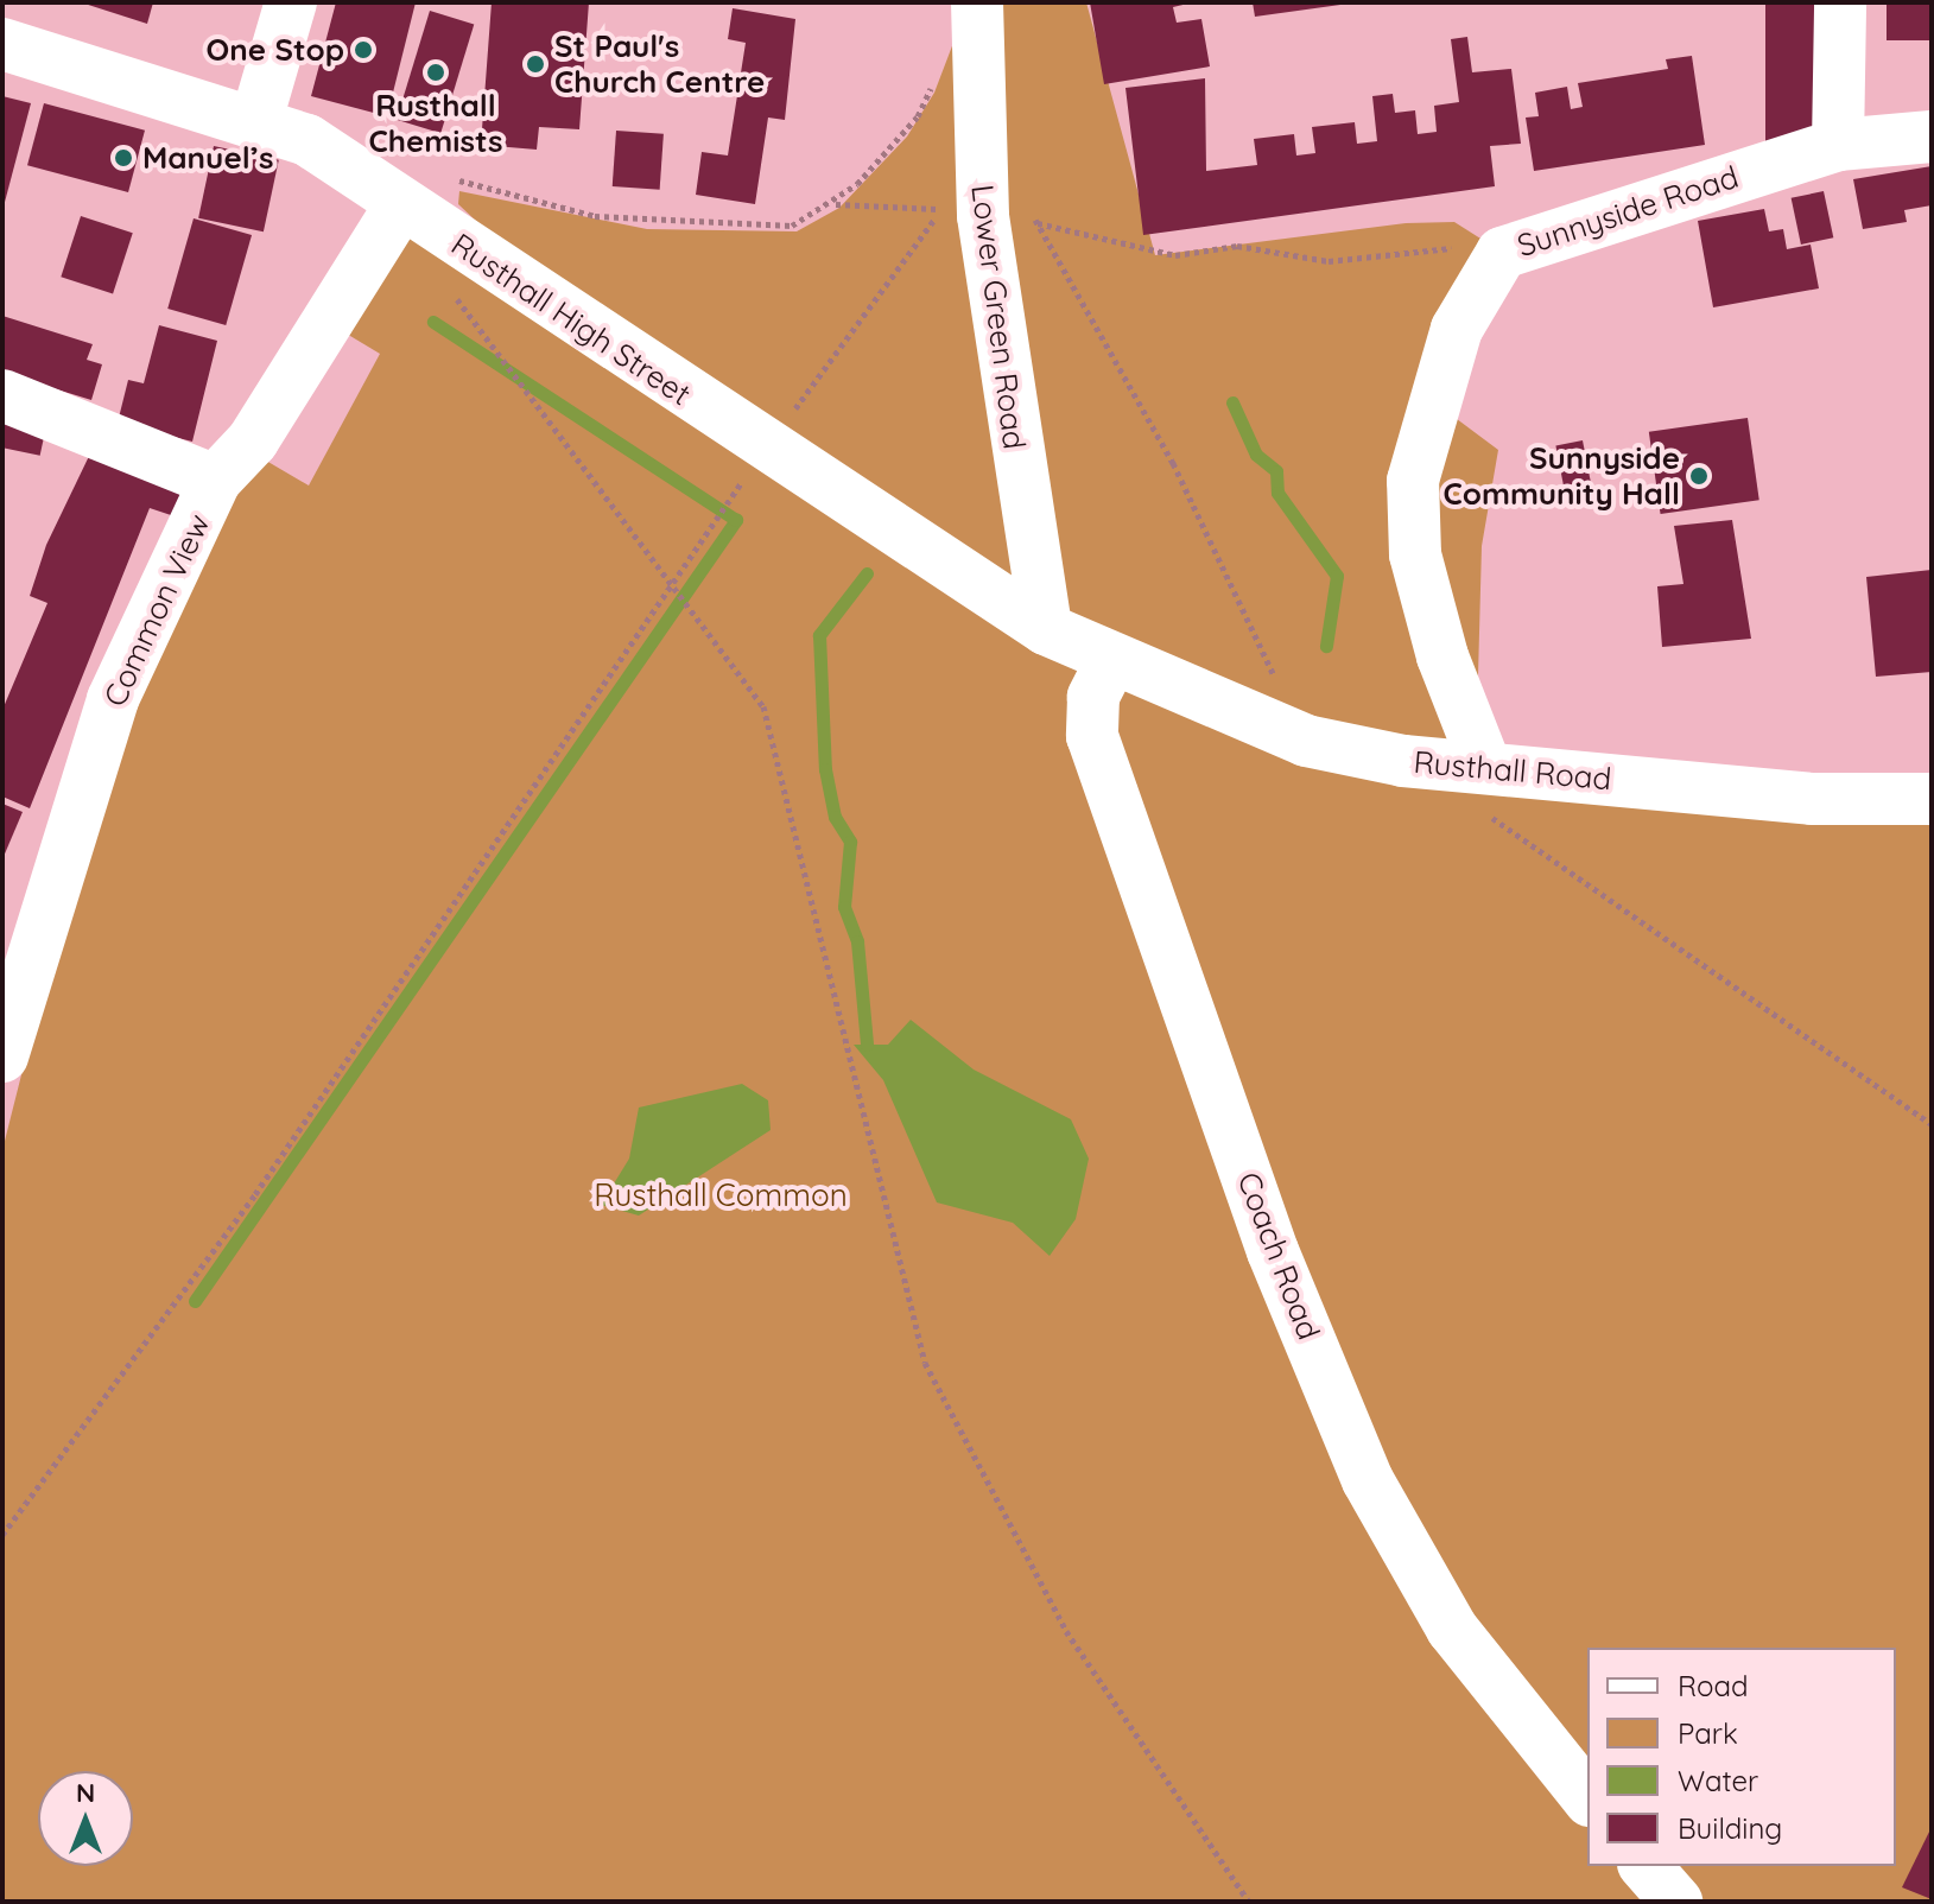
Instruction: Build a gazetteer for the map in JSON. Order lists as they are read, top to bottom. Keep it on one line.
{"streets":{"street":["Sunnyside Road","Lower Green Road","Rusthall High Street","Common View","Rusthall Road","Coach Road"]},"crossings":[["Sunnyside Road","Rusthall Road"],["Lower Green Road","Rusthall High Street"],["Rusthall High Street","Common View"],["Rusthall High Street","Rusthall Road"],["Rusthall High Street","Coach Road"],["Rusthall Road","Coach Road"]],"parks":["Rusthall Common"],"places":["One Stop","St Paul's Church Centre","Rusthall Chemists","Manuel’s","Sunnyside Community Hall"],"legend":["Road","Park","Water","Building"],"north":"top"}
